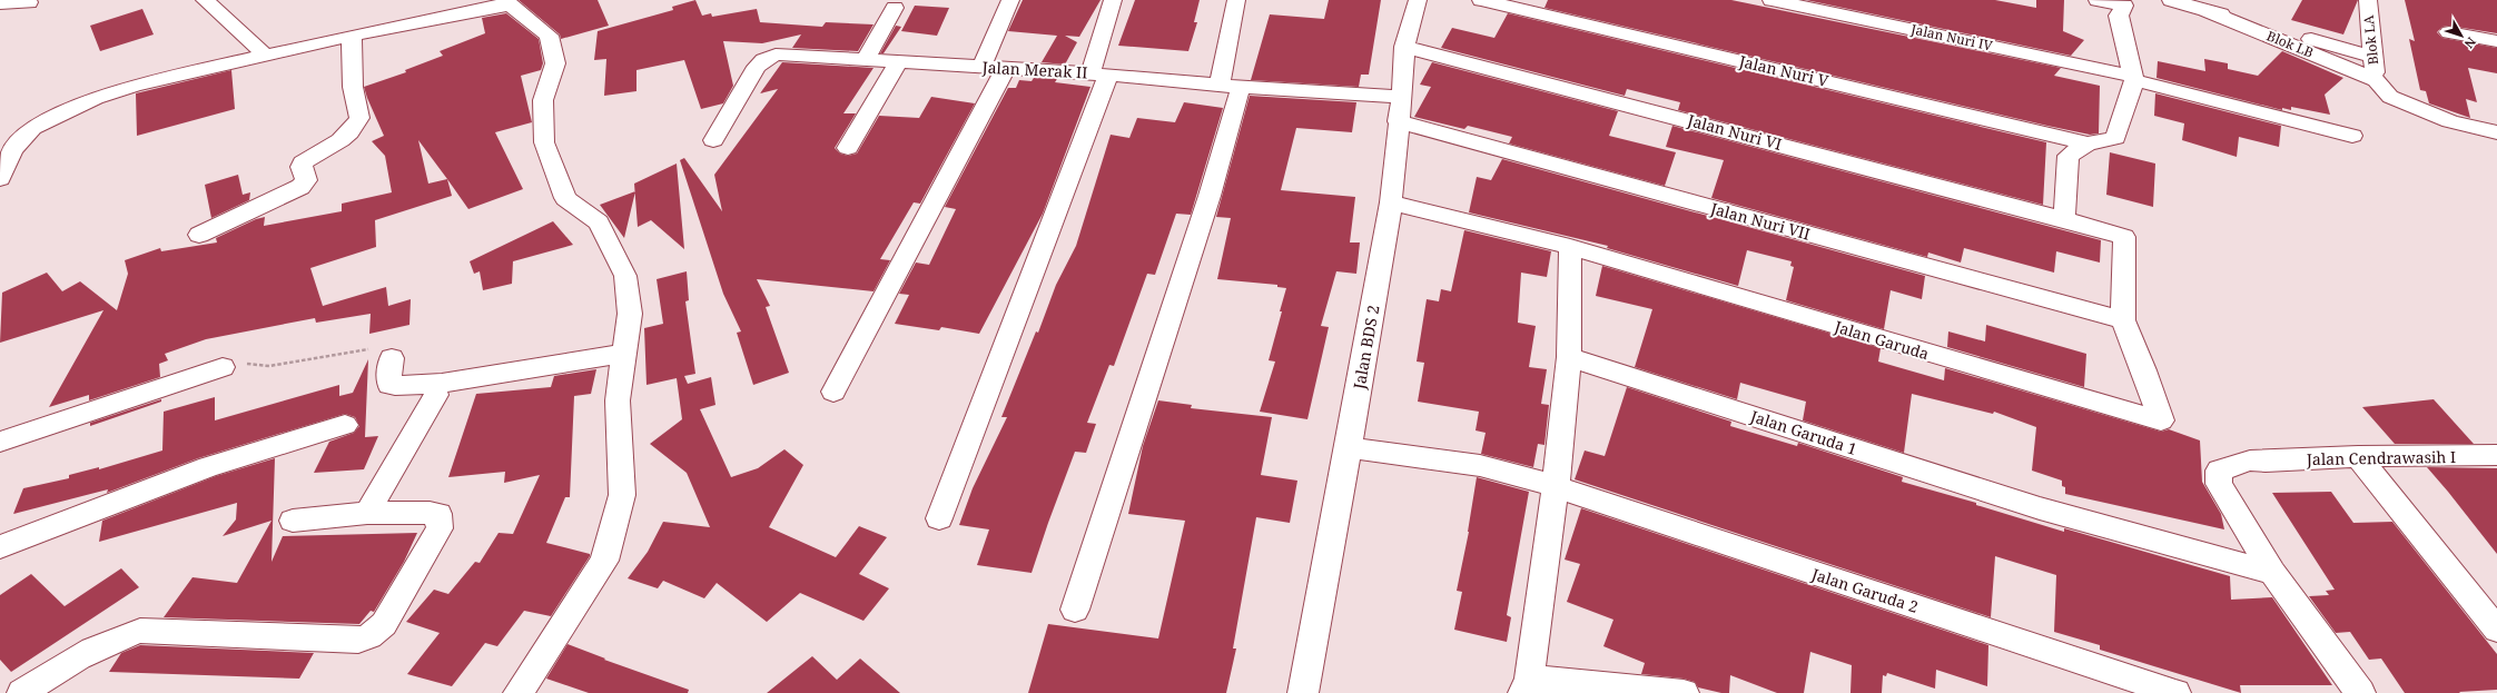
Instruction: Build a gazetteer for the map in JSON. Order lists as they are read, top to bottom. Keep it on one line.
{"streets":{"street":["Jalan Nuri IV","Blok LA","Blok LB","Jalan Merak II","Jalan Nuri V","Jalan Nuri VI","Jalan Nuri VII","Jalan Garuda","Jalan BDS 2","Jalan Garuda 1","Jalan Cendrawasih I","Jalan Garuda 2"]},"crossings":[["Blok LA","Blok LB"],["Jalan Merak II","Jalan BDS 2"],["Jalan Nuri VI","Jalan Nuri VII"],["Jalan Nuri VI","Jalan Garuda"],["Jalan Nuri VI","Jalan BDS 2"],["Jalan Nuri VII","Jalan Garuda"],["Jalan Nuri VII","Jalan BDS 2"],["Jalan BDS 2","Jalan Garuda 2"],["Jalan Garuda 1","Jalan Cendrawasih I"]],"north":"bottom right"}
